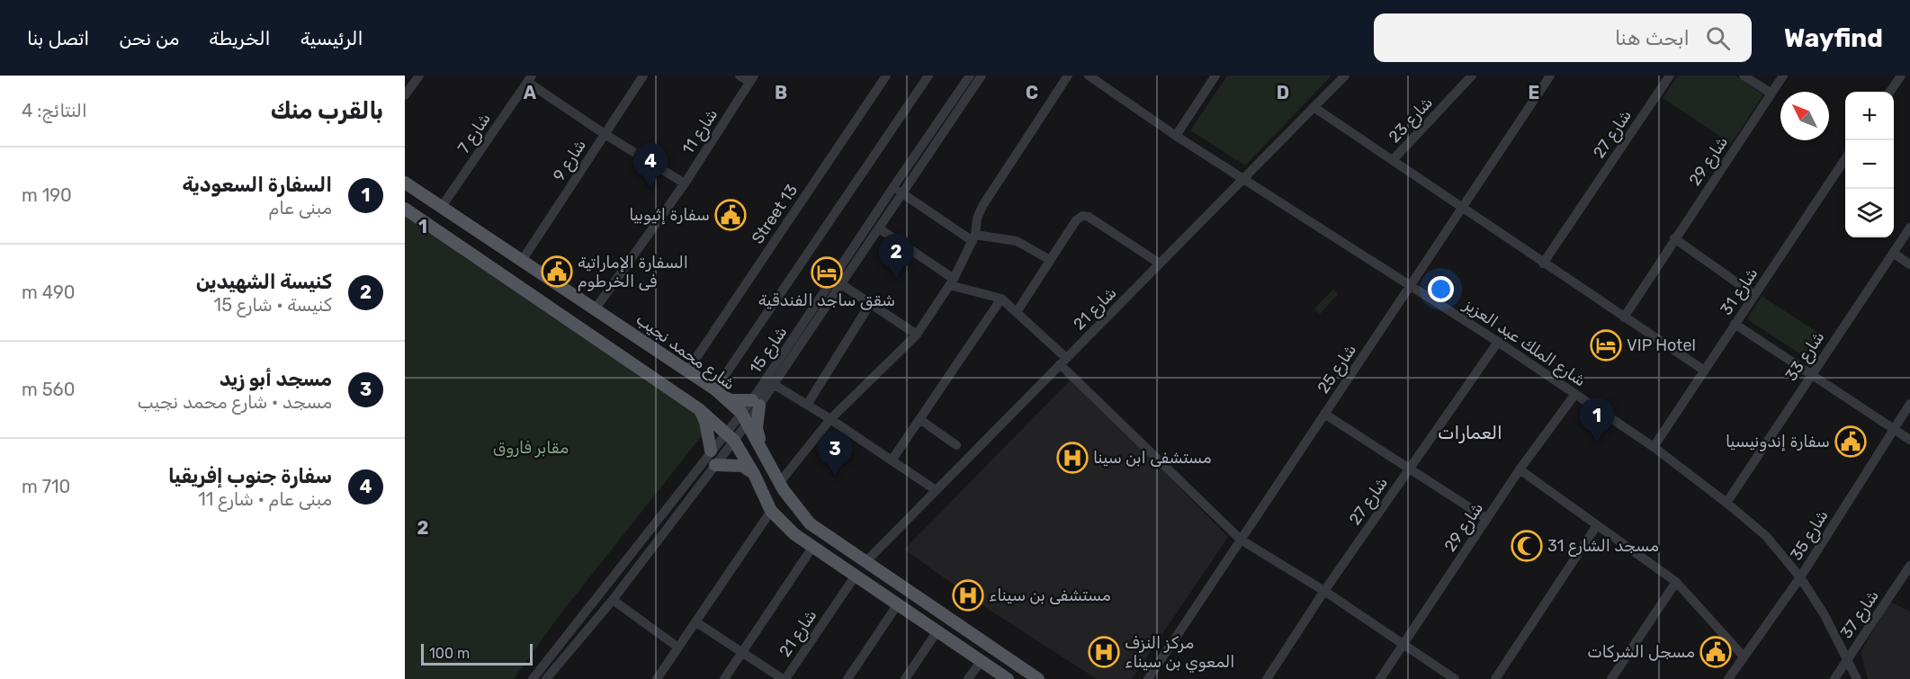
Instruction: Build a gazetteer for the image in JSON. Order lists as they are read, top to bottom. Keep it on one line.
{"streets":{"main road":["شارع محمد نجيب"],"street":["شارع 23","شارع 11","شارع 7","شارع 27","شارع 9","شارع 29","Street 13","شارع 31","شارع 21","شارع الملك عبد العزيز","شارع 15","شارع 33","شارع 25","شارع 35","شارع 37"]},"crossings":[["شارع 11","شارع محمد نجيب"],["شارع 7","شارع محمد نجيب"],["شارع 27","شارع الملك عبد العزيز"],["شارع 9","شارع محمد نجيب"],["شارع 29","شارع الملك عبد العزيز"],["Street 13","شارع محمد نجيب"],["شارع 31","شارع الملك عبد العزيز"],["شارع 21","شارع الملك عبد العزيز"],["شارع 21","شارع محمد نجيب"],["شارع الملك عبد العزيز","شارع 33"],["شارع الملك عبد العزيز","شارع 25"],["شارع الملك عبد العزيز","شارع 35"],["شارع الملك عبد العزيز","شارع 37"],["شارع 15","شارع محمد نجيب"]],"districts":["العمارات"],"parks":["مقابر فاروق"],"places":{"public building":["سفارة إثيوبيا","السفارة الإماراتية فى الخرطوم","سفارة إندونيسيا","مسجل الشركات"],"hotel":["شقق ساجد الفندقية","VIP Hotel"],"hospital":["مستشفى ابن سينا","مستشفى بن سيناء","مركز النزف المعوي بن سيناء"],"mosque":["مسجد الشارع 31"]},"scale_bar":"100 m","north":"top left","page":{"header":"Wayfind","search":"ابحث هنا","nav":["الرئيسية","الخريطة","من نحن","اتصل بنا"],"heading":["بالقرب منك","النتائج: 4"],"map_buttons":["+","−"],"pins":["4","2","1","3"],"list":[{"mark":"1","name":"السفارة السعودية","note":"مبنى عام","value":"190 m"},{"mark":"2","name":"كنيسة الشهيدين","note":"كنيسة · شارع 15","value":"490 m"},{"mark":"3","name":"مسجد أبو زيد","note":"مسجد · شارع محمد نجيب","value":"560 m"},{"mark":"4","name":"سفارة جنوب إفريقيا","note":"مبنى عام · شارع 11","value":"710 m"}],"scale":"100 m"},"grid":{"columns":["A","B","C","D","E"],"rows":["1","2"]}}
